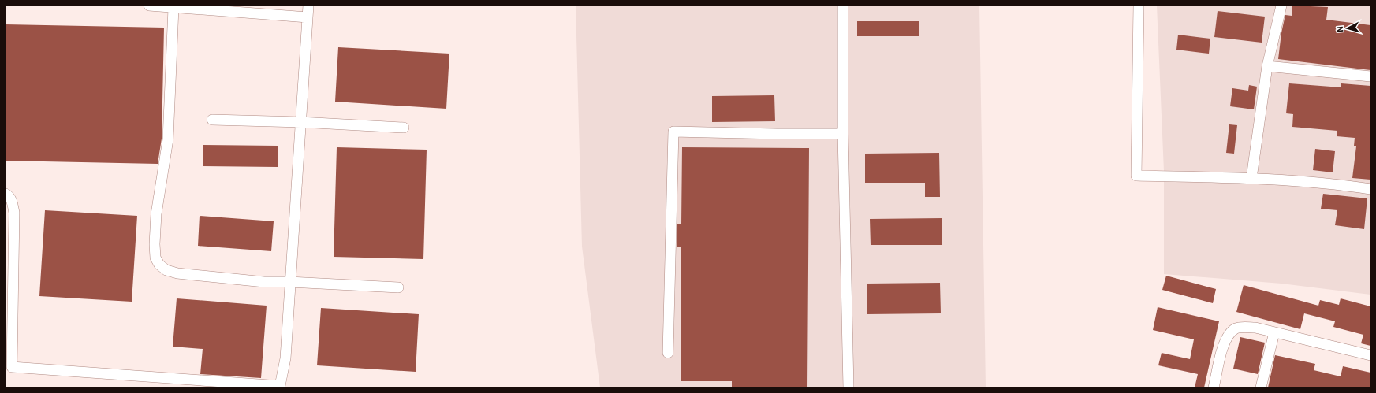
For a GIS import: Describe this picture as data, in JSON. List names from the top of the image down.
{
  "north": "left"
}
